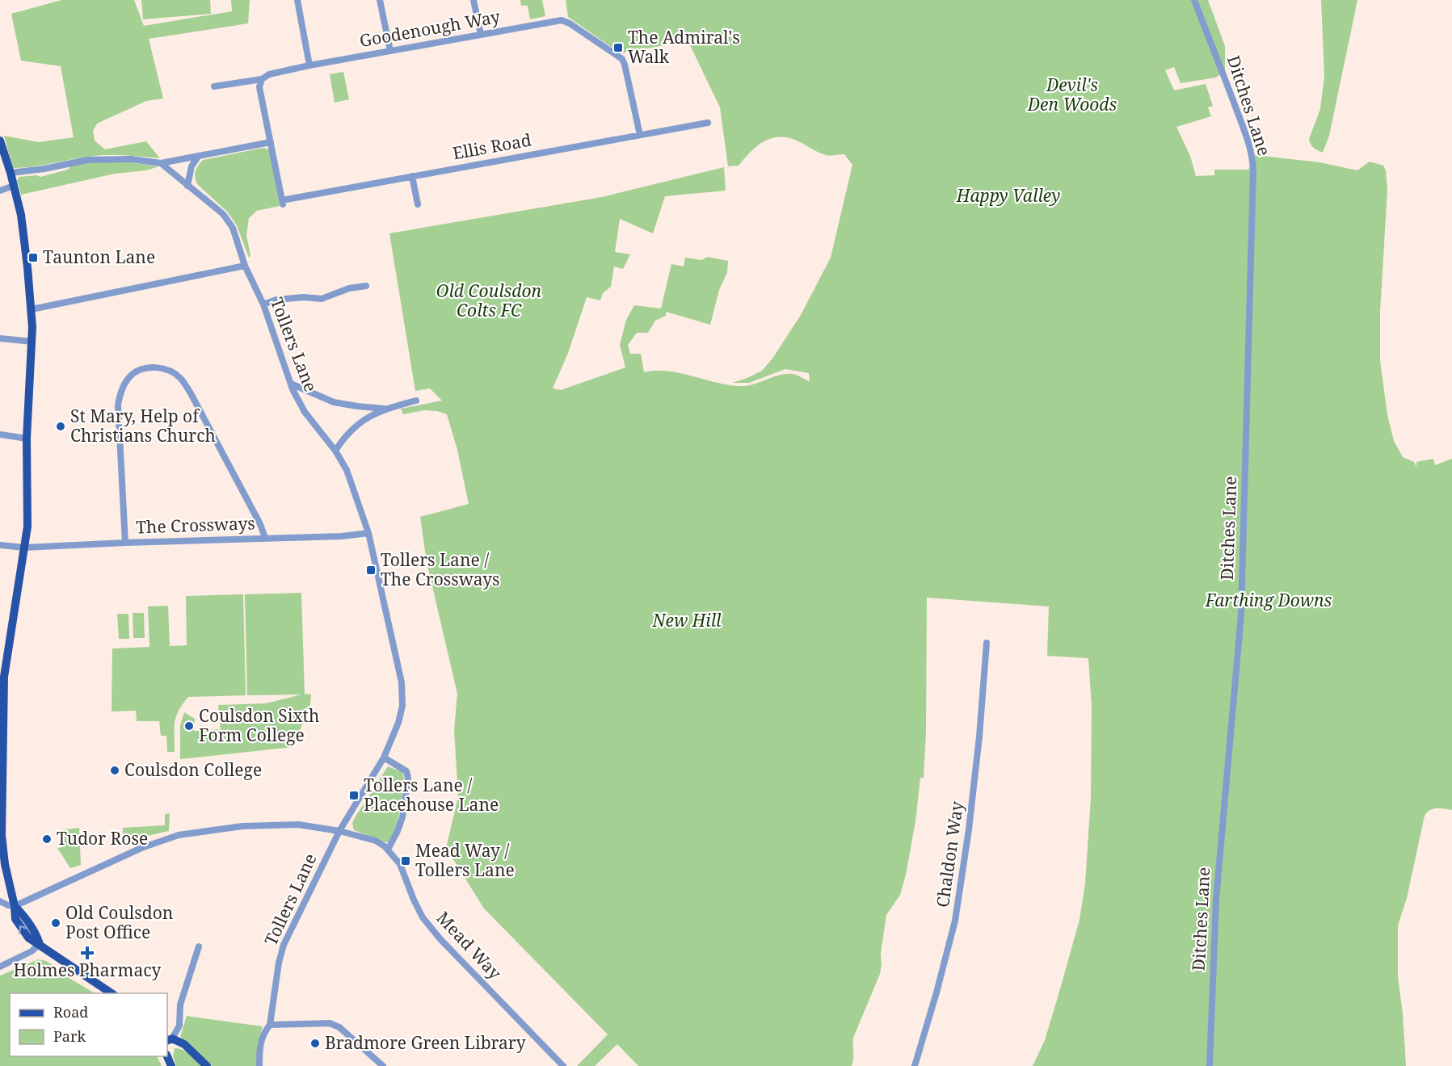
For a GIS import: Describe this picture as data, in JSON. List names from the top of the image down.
{
  "streets": {
    "street": [
      "Goodenough Way",
      "Ditches Lane",
      "Ellis Road",
      "Tollers Lane",
      "The Crossways",
      "Chaldon Way",
      "Mead Way"
    ]
  },
  "crossings": [
    ["Goodenough Way", "Ellis Road"],
    ["Tollers Lane", "The Crossways"],
    ["Tollers Lane", "Mead Way"]
  ],
  "parks": [
    "Devil's Den Woods",
    "Happy Valley",
    "Old Coulsdon Colts FC",
    "Farthing Downs",
    "New Hill"
  ],
  "places": {
    "transit": [
      "The Admiral's Walk",
      "Taunton Lane",
      "Tollers Lane / The Crossways",
      "Tollers Lane / Placehouse Lane",
      "Mead Way / Tollers Lane"
    ],
    "other": [
      "St Mary, Help of Christians Church",
      "Coulsdon Sixth Form College",
      "Coulsdon College",
      "Tudor Rose",
      "Old Coulsdon Post Office",
      "Bradmore Green Library"
    ],
    "health": ["Holmes Pharmacy"]
  },
  "legend": ["Road", "Park"]
}
